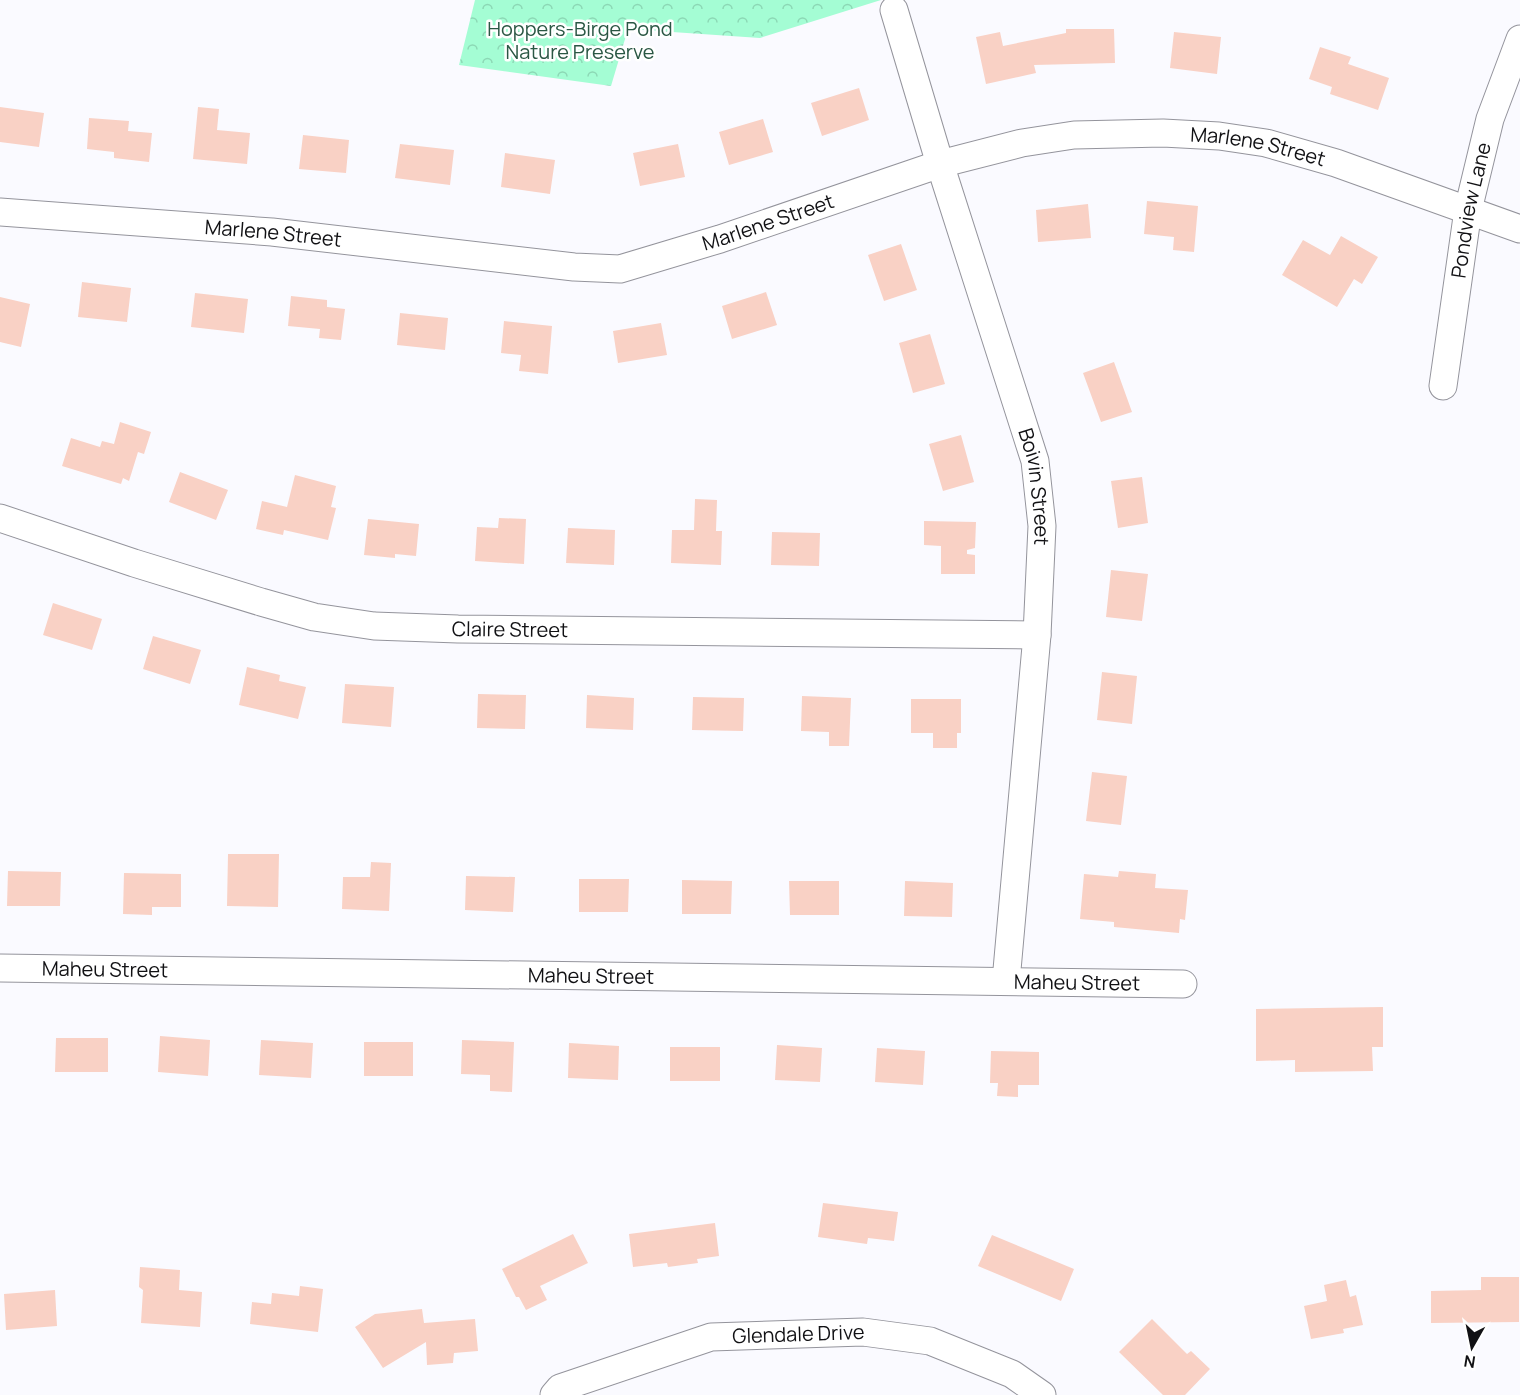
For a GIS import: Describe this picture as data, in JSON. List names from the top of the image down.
{
  "streets": {
    "street": [
      "Marlene Street",
      "Pondview Lane",
      "Boivin Street",
      "Claire Street",
      "Maheu Street",
      "Glendale Drive"
    ]
  },
  "crossings": [
    ["Marlene Street", "Pondview Lane"],
    ["Marlene Street", "Boivin Street"],
    ["Boivin Street", "Claire Street"],
    ["Boivin Street", "Maheu Street"]
  ],
  "parks": ["Hoppers-Birge Pond Nature Preserve"],
  "north": "bottom"
}
